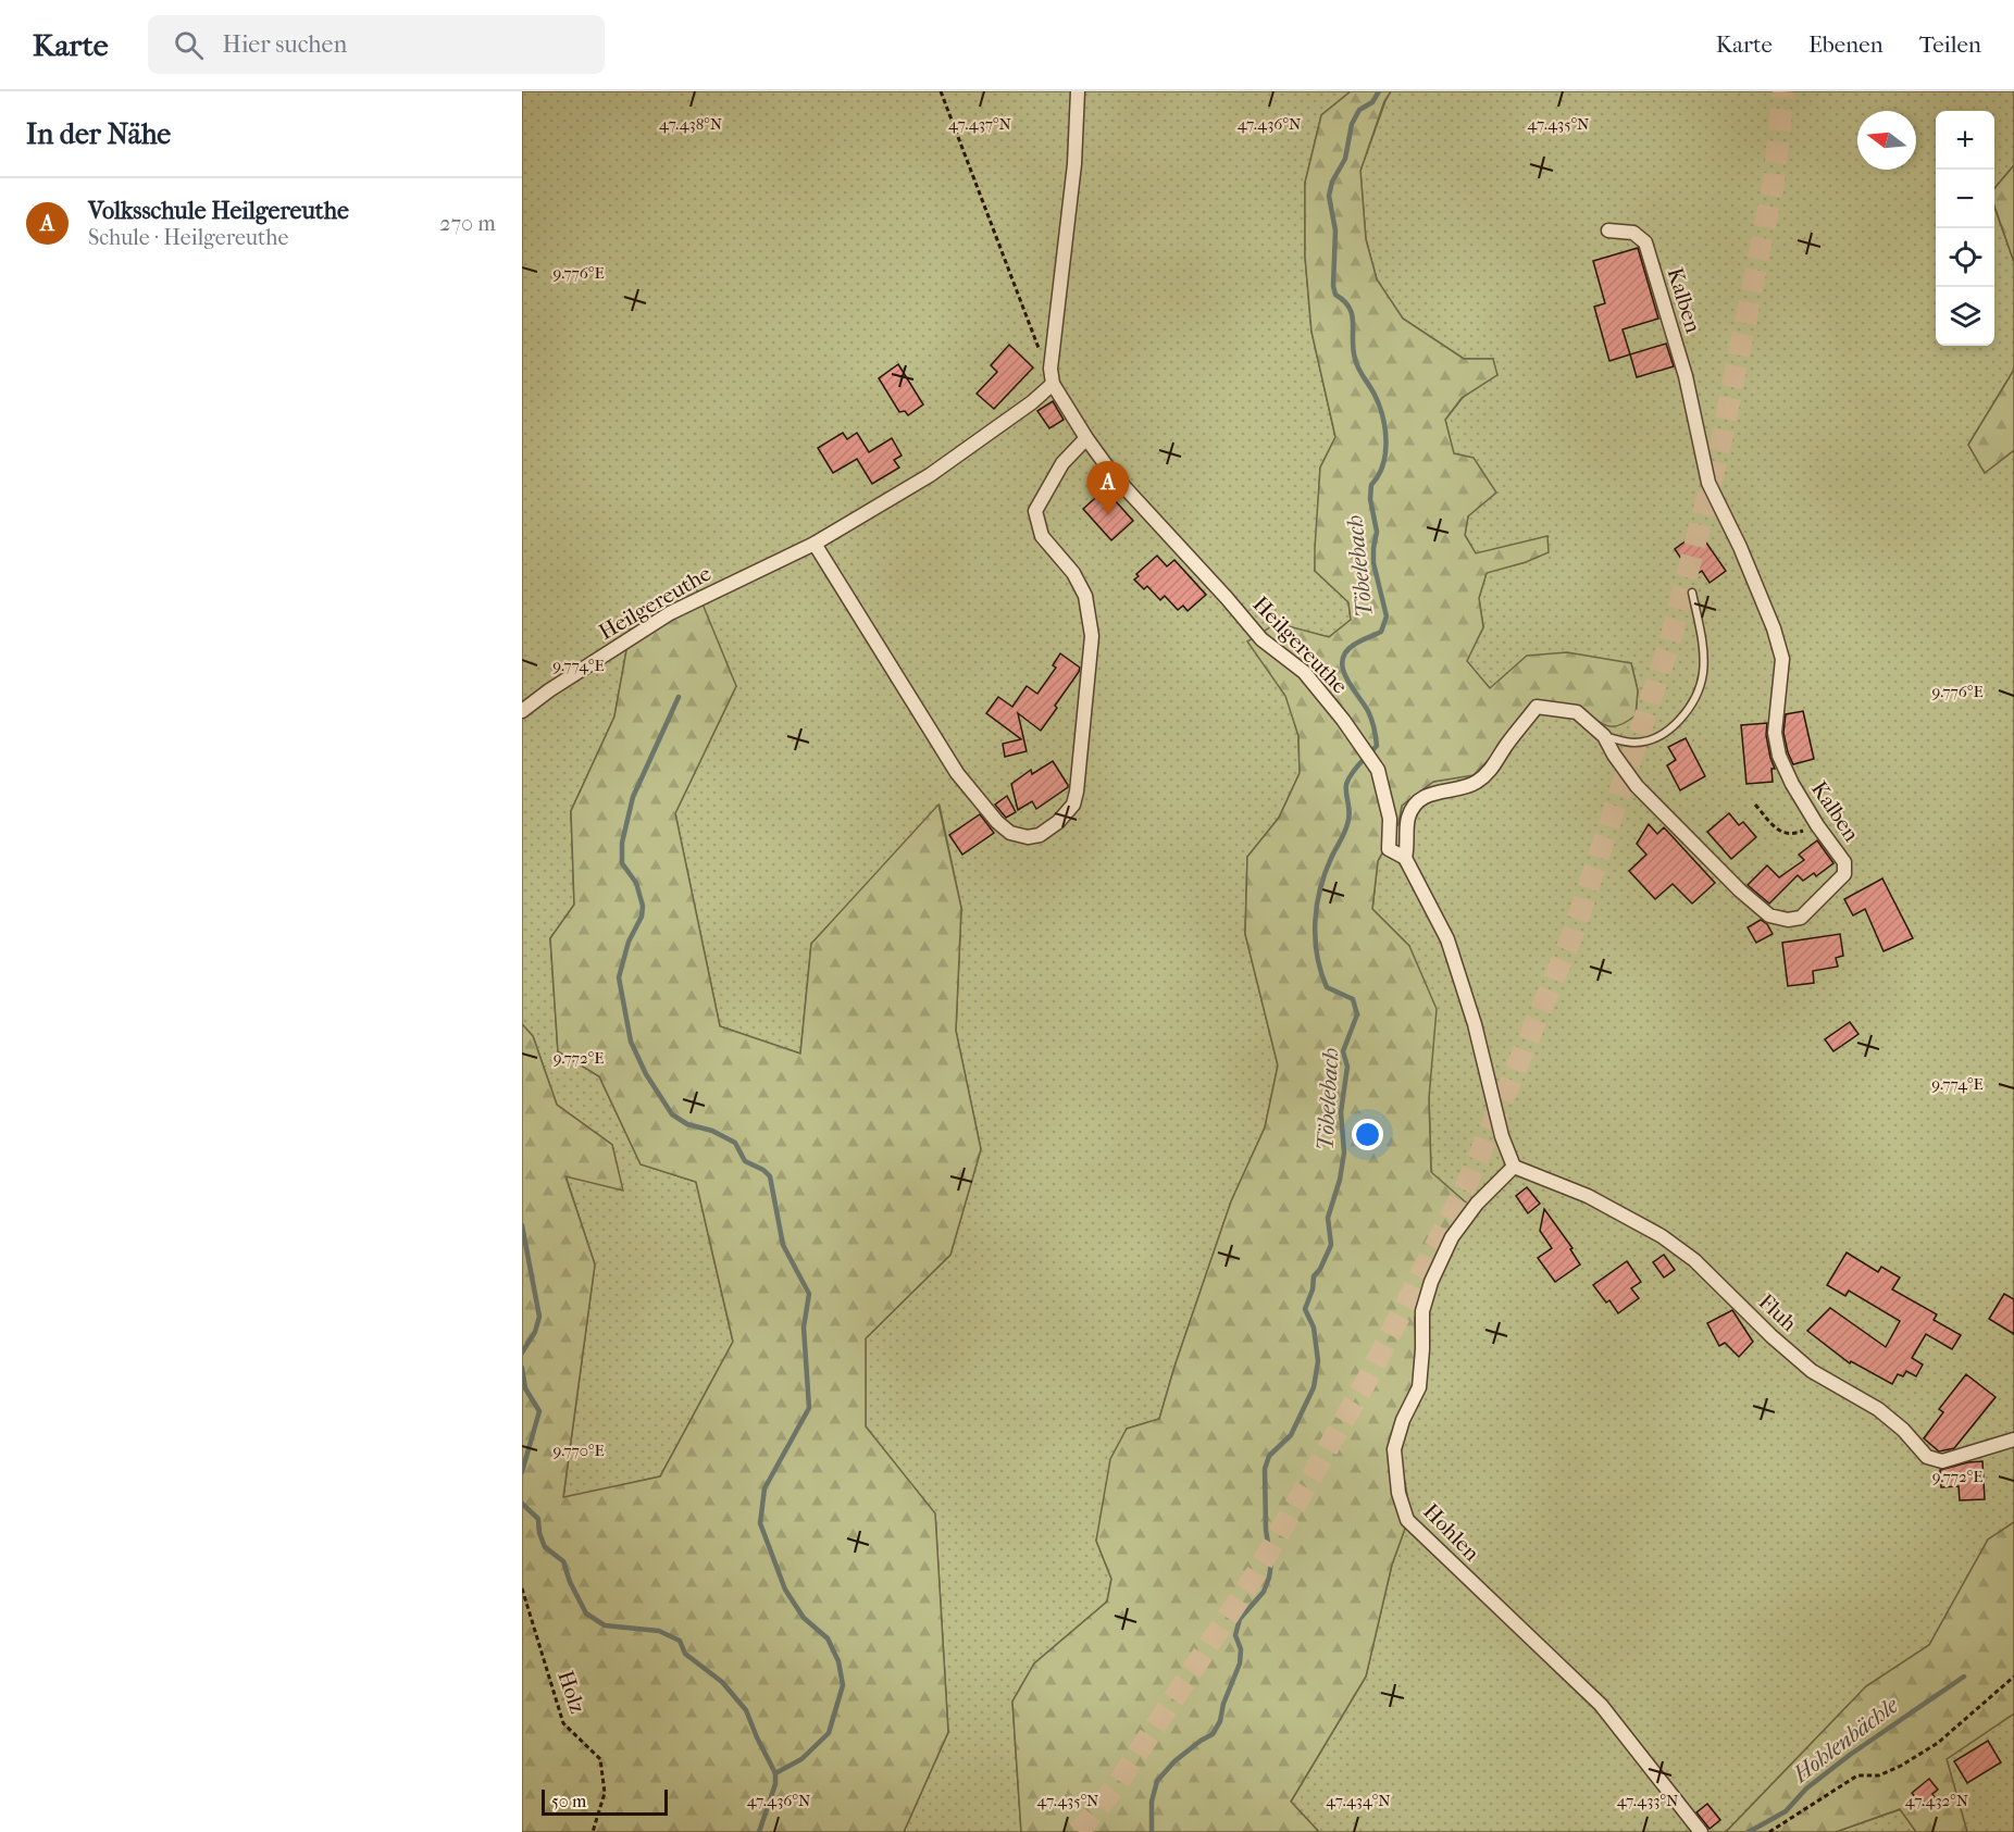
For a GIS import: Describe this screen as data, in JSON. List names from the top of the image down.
{
  "streets": {
    "street": [
      "Kalben",
      "Heilgereuthe",
      "Fluh",
      "Hohlen"
    ],
    "path": ["Holz"]
  },
  "crossings": [
    ["Kalben", "Heilgereuthe"],
    ["Heilgereuthe", "Fluh"],
    ["Heilgereuthe", "Hohlen"],
    ["Fluh", "Hohlen"]
  ],
  "water": ["Töbelebach", "Hohlenbächle"],
  "scale_bar": "50 m",
  "north": "left",
  "page": {
    "header": "Karte",
    "search": "Hier suchen",
    "nav": ["Karte", "Ebenen", "Teilen"],
    "heading": "In der Nähe",
    "map_buttons": ["+", "−"],
    "list": [
      {
        "mark": "A",
        "name": "Volksschule Heilgereuthe",
        "note": "Schule · Heilgereuthe",
        "value": "270 m"
      }
    ],
    "pins": "A",
    "scale": "50 m"
  },
  "coordinates": [
    "47.438°N",
    "47.437°N",
    "47.436°N",
    "47.435°N",
    "9.776°E",
    "9.774°E",
    "9.772°E",
    "9.770°E",
    "47.434°N",
    "47.433°N",
    "47.432°N"
  ]
}
